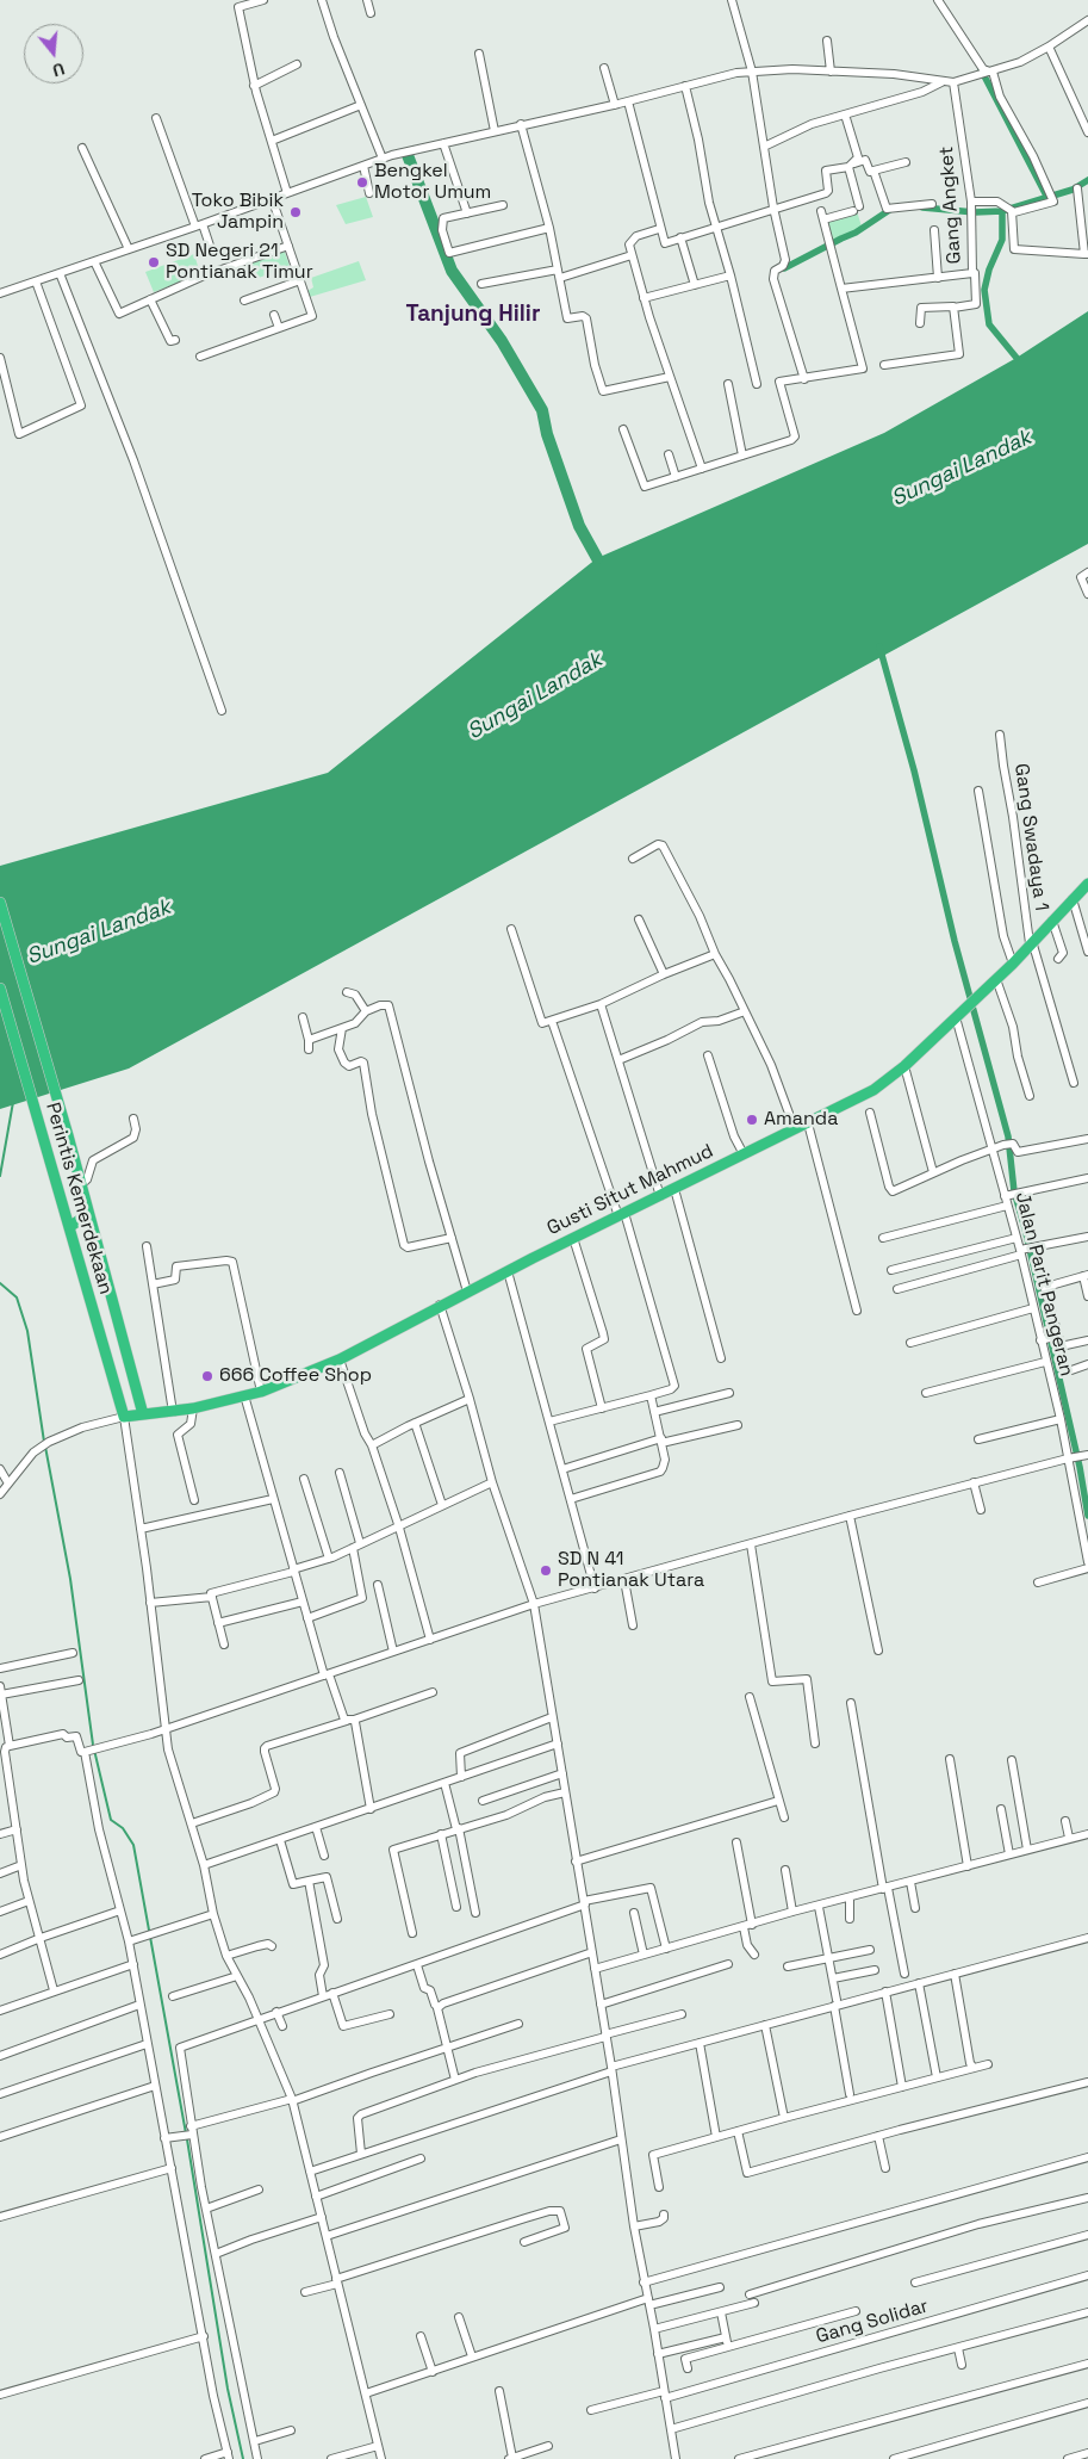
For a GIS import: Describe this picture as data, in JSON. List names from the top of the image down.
{
  "streets": {
    "highway": ["Gusti Situt Mahmud", "Perintis Kemerdekaan"],
    "street": [
      "Gang Angket",
      "Gang Swadaya 1",
      "Jalan Parit Pangeran",
      "Gang Solidar"
    ]
  },
  "crossings": [
    ["Gang Swadaya 1", "Gusti Situt Mahmud"],
    ["Gusti Situt Mahmud", "Perintis Kemerdekaan"],
    ["Gusti Situt Mahmud", "Jalan Parit Pangeran"]
  ],
  "districts": ["Tanjung Hilir"],
  "water": ["Sungai Landak"],
  "places": [
    "Bengkel Motor Umum",
    "Toko Bibik Jampin",
    "SD Negeri 21 Pontianak Timur",
    "Amanda",
    "666 Coffee Shop",
    "SD N 41 Pontianak Utara"
  ],
  "north": "bottom"
}
